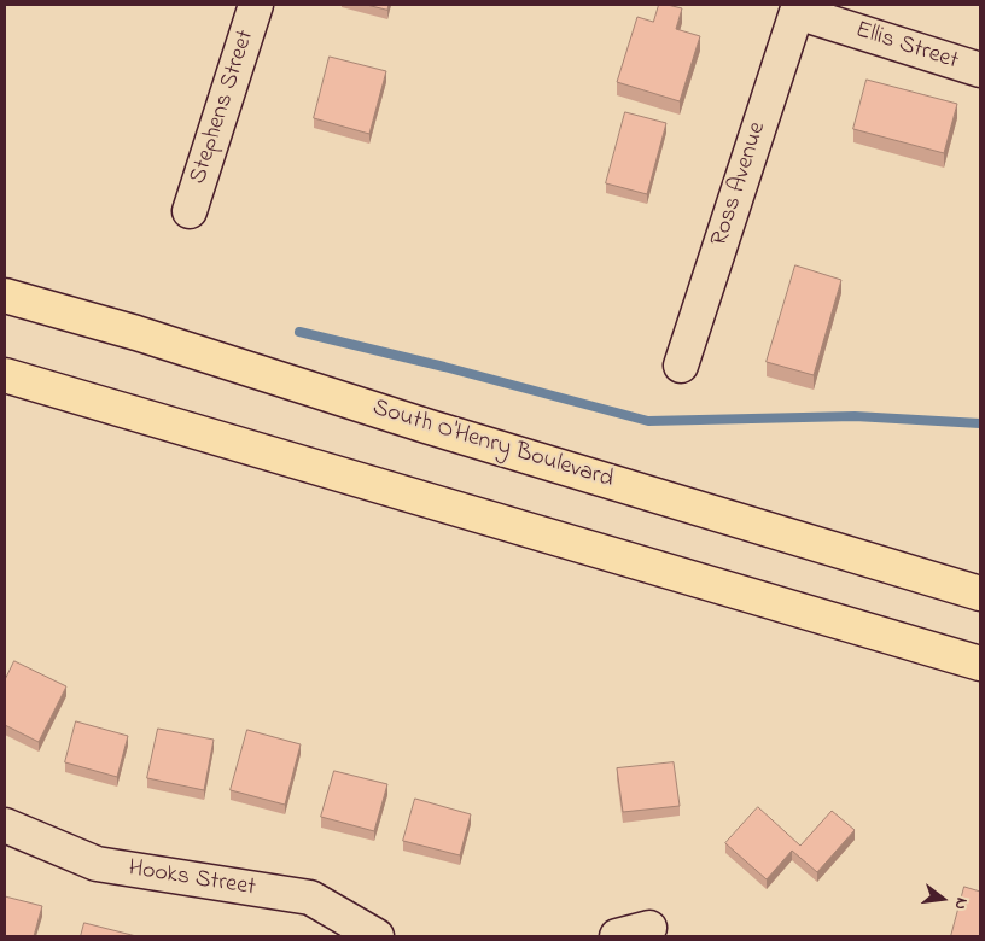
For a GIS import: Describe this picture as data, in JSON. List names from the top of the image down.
{
  "streets": {
    "highway": ["South O'Henry Boulevard"],
    "street": [
      "Ellis Street",
      "Stephens Street",
      "Ross Avenue",
      "Hooks Street"
    ]
  },
  "crossings": [
    ["Ellis Street", "Ross Avenue"]
  ],
  "north": "right"
}
